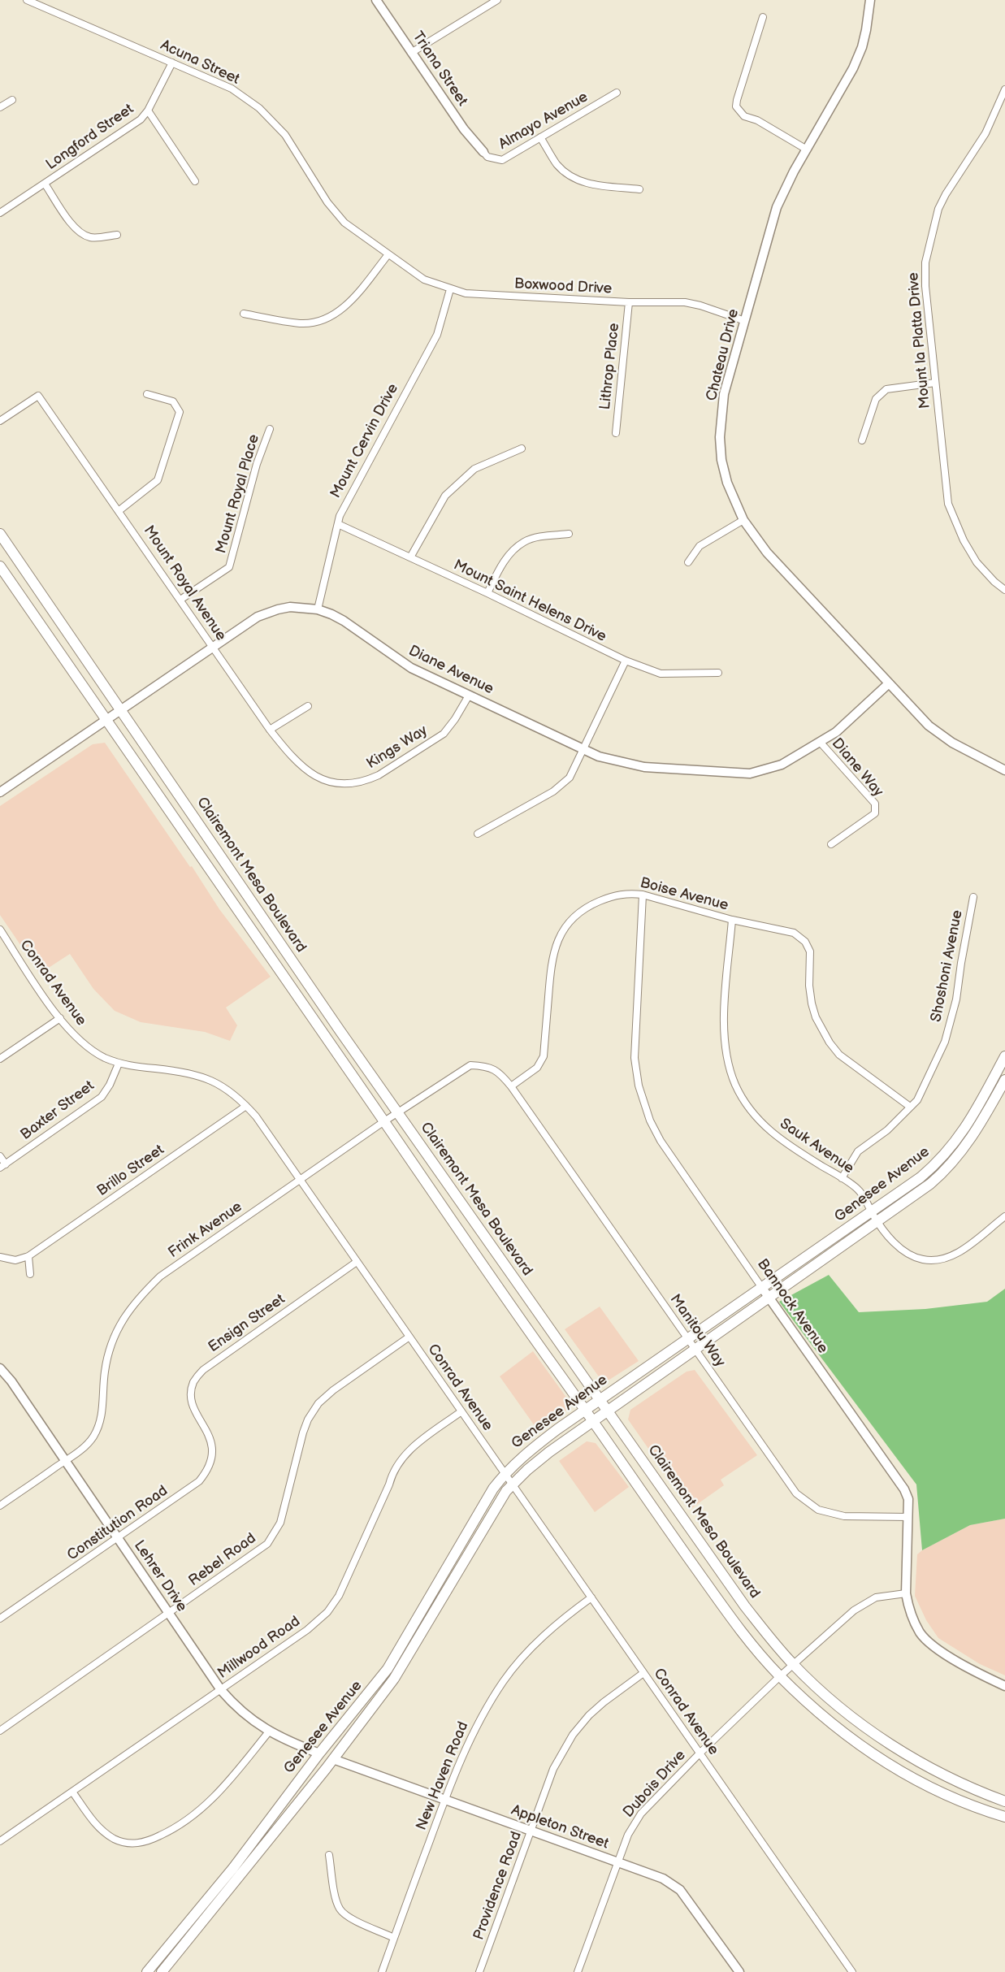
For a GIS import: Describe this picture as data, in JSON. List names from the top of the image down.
{
  "streets": {
    "main road": ["Clairemont Mesa Boulevard", "Genesee Avenue"],
    "street": [
      "Acuna Street",
      "Triana Street",
      "Almayo Avenue",
      "Longford Street",
      "Boxwood Drive",
      "Mount la Platta Drive",
      "Chateau Drive",
      "Lithrop Place",
      "Mount Cervin Drive",
      "Mount Royal Place",
      "Mount Royal Avenue",
      "Mount Saint Helens Drive",
      "Diane Avenue",
      "Kings Way",
      "Diane Way",
      "Boise Avenue",
      "Shoshoni Avenue",
      "Conrad Avenue",
      "Baxter Street",
      "Sauk Avenue",
      "Brillo Street",
      "Frink Avenue",
      "Bannock Avenue",
      "Ensign Street",
      "Manitou Way",
      "Constitution Road",
      "Rebel Road",
      "Lehrer Drive",
      "Millwood Road",
      "New Haven Road",
      "Dubois Drive",
      "Appleton Street",
      "Providence Road"
    ]
  },
  "crossings": [
    ["Acuna Street", "Longford Street"],
    ["Acuna Street", "Boxwood Drive"],
    ["Triana Street", "Almayo Avenue"],
    ["Boxwood Drive", "Chateau Drive"],
    ["Boxwood Drive", "Lithrop Place"],
    ["Boxwood Drive", "Mount Cervin Drive"],
    ["Chateau Drive", "Diane Avenue"],
    ["Mount Cervin Drive", "Mount Saint Helens Drive"],
    ["Mount Cervin Drive", "Diane Avenue"],
    ["Mount Royal Place", "Mount Royal Avenue"],
    ["Mount Royal Avenue", "Diane Avenue"],
    ["Mount Royal Avenue", "Kings Way"],
    ["Diane Avenue", "Kings Way"],
    ["Diane Avenue", "Diane Way"],
    ["Diane Avenue", "Clairemont Mesa Boulevard"],
    ["Clairemont Mesa Boulevard", "Genesee Avenue"],
    ["Clairemont Mesa Boulevard", "Frink Avenue"],
    ["Clairemont Mesa Boulevard", "Dubois Drive"],
    ["Boise Avenue", "Shoshoni Avenue"],
    ["Boise Avenue", "Sauk Avenue"],
    ["Boise Avenue", "Frink Avenue"],
    ["Boise Avenue", "Bannock Avenue"],
    ["Boise Avenue", "Manitou Way"],
    ["Shoshoni Avenue", "Sauk Avenue"],
    ["Conrad Avenue", "Baxter Street"],
    ["Conrad Avenue", "Brillo Street"],
    ["Conrad Avenue", "Genesee Avenue"],
    ["Conrad Avenue", "Frink Avenue"],
    ["Conrad Avenue", "Ensign Street"],
    ["Conrad Avenue", "Rebel Road"],
    ["Conrad Avenue", "Millwood Road"],
    ["Conrad Avenue", "New Haven Road"],
    ["Conrad Avenue", "Dubois Drive"],
    ["Conrad Avenue", "Providence Road"],
    ["Sauk Avenue", "Genesee Avenue"],
    ["Genesee Avenue", "Bannock Avenue"],
    ["Genesee Avenue", "Manitou Way"],
    ["Genesee Avenue", "Lehrer Drive"],
    ["Genesee Avenue", "Appleton Street"],
    ["Frink Avenue", "Manitou Way"],
    ["Frink Avenue", "Lehrer Drive"],
    ["Bannock Avenue", "Manitou Way"],
    ["Bannock Avenue", "Dubois Drive"],
    ["Ensign Street", "Constitution Road"],
    ["Constitution Road", "Lehrer Drive"],
    ["Rebel Road", "Lehrer Drive"],
    ["Lehrer Drive", "Millwood Road"],
    ["Lehrer Drive", "Appleton Street"],
    ["New Haven Road", "Appleton Street"],
    ["Dubois Drive", "Appleton Street"],
    ["Appleton Street", "Providence Road"]
  ]
}
